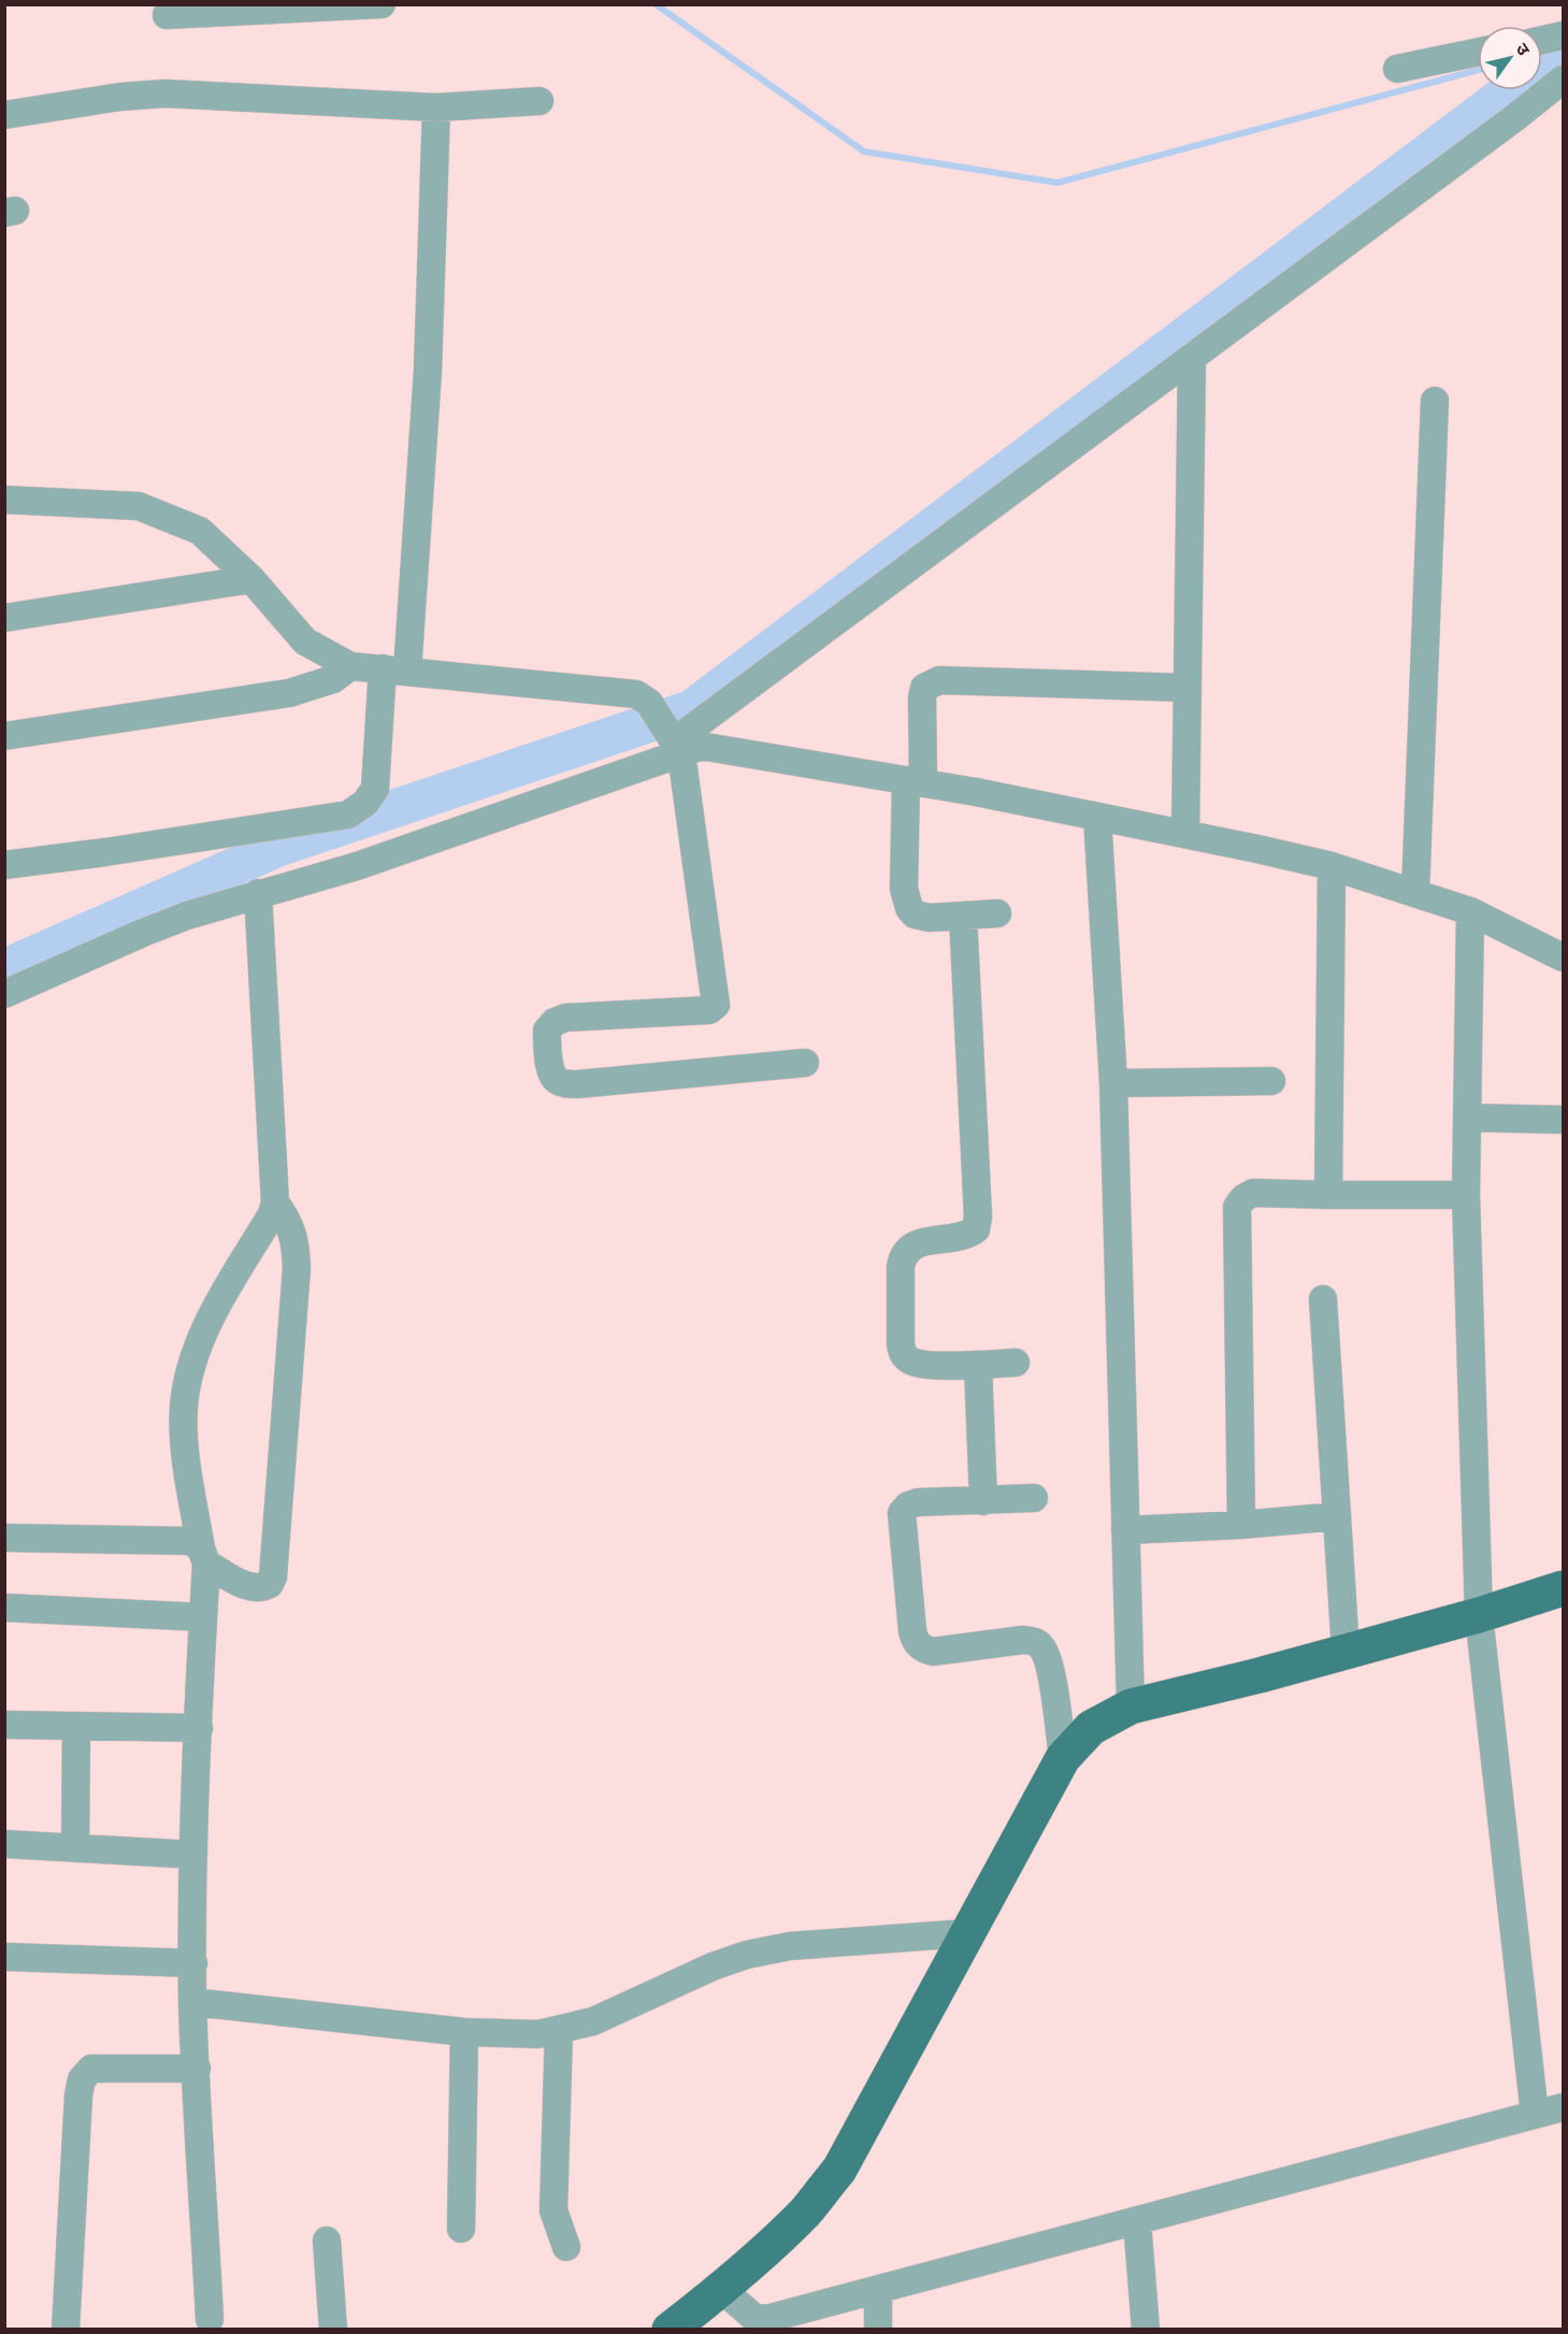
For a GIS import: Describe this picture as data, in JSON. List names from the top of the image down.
{
  "north": "top right"
}
